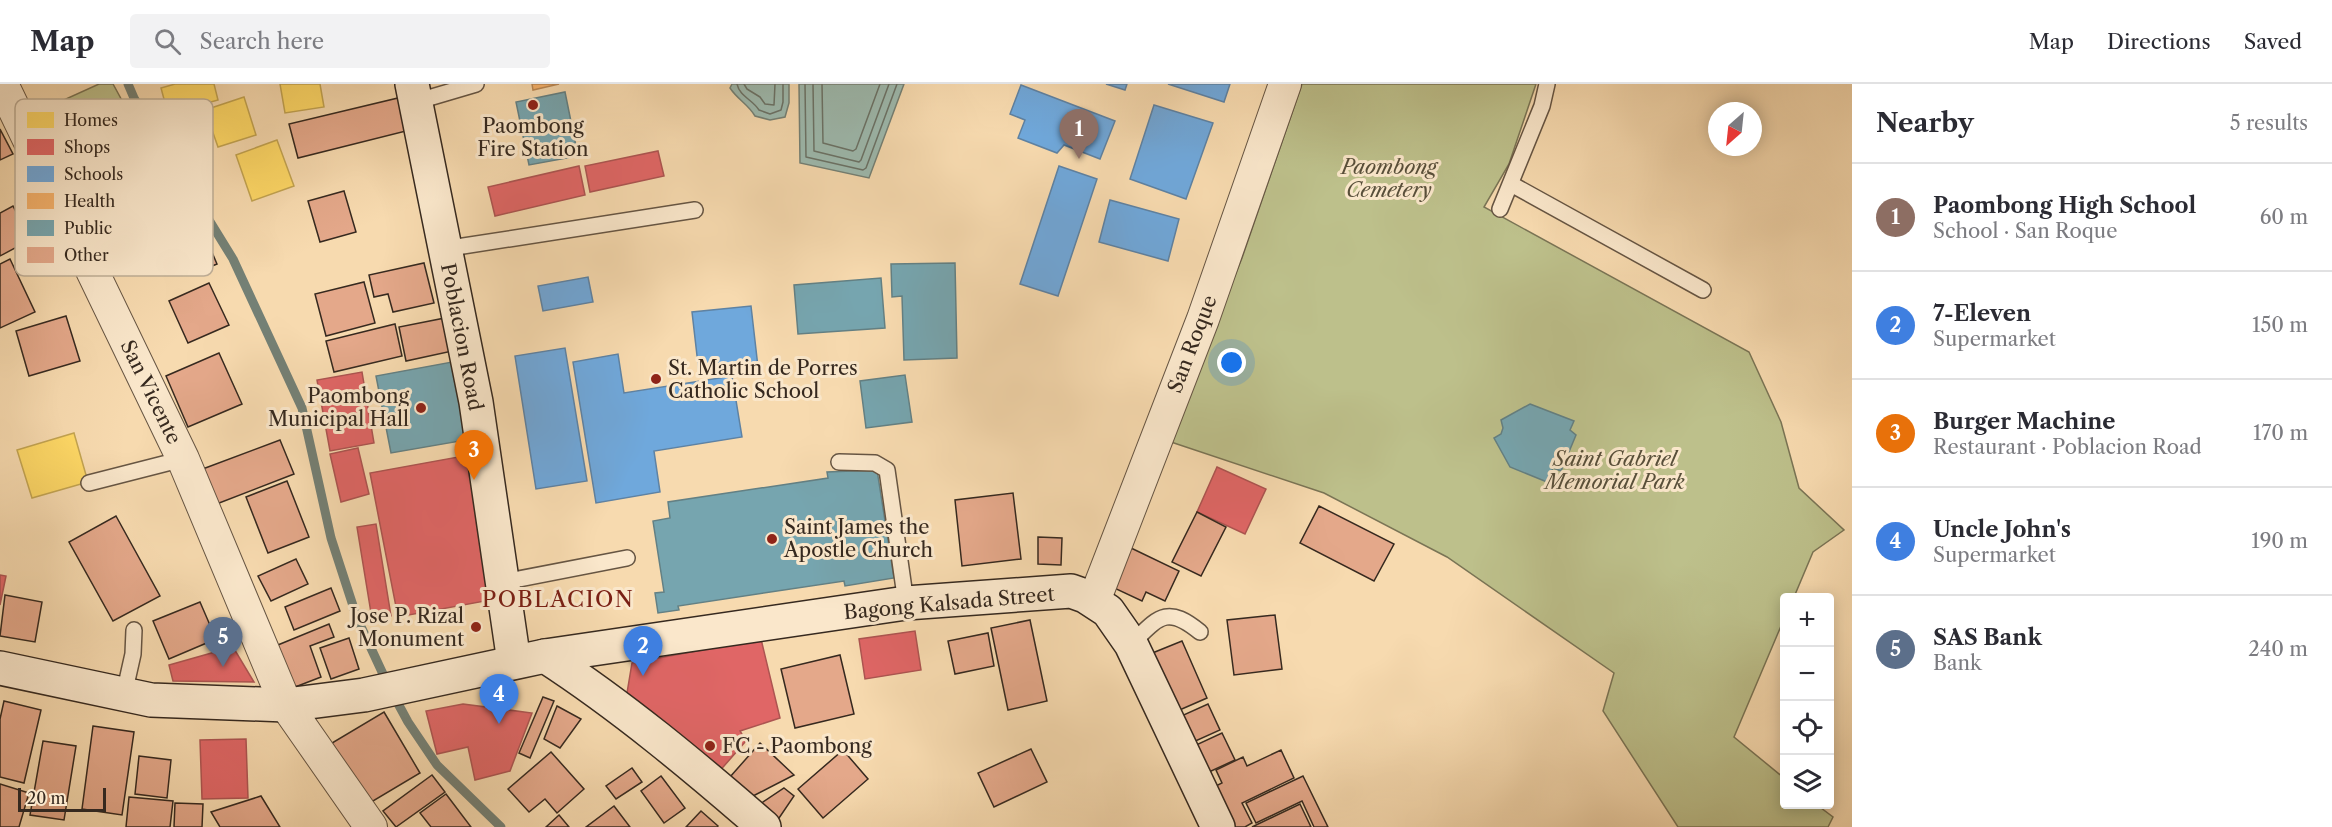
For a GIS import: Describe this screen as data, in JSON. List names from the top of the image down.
{
  "streets": {
    "main road": ["Poblacion Road", "Bagong Kalsada Street"],
    "street": ["San Roque", "San Vicente"]
  },
  "crossings": [
    ["Poblacion Road", "Bagong Kalsada Street"],
    ["San Roque", "Bagong Kalsada Street"],
    ["San Vicente", "Bagong Kalsada Street"]
  ],
  "districts": ["POBLACION"],
  "parks": ["Paombong Cemetery", "Saint Gabriel Memorial Park"],
  "places": [
    "Paombong Fire Station",
    "St. Martin de Porres Catholic School",
    "Paombong Municipal Hall",
    "Saint James the Apostle Church",
    "Jose P. Rizal Monument",
    "FC - Paombong"
  ],
  "legend": [
    "Homes",
    "Shops",
    "Schools",
    "Health",
    "Public",
    "Other"
  ],
  "scale_bar": "20 m",
  "north": "bottom left",
  "page": {
    "header": "Map",
    "search": "Search here",
    "nav": ["Map", "Directions", "Saved"],
    "heading": ["Nearby", "5 results"],
    "pins": [
      "1",
      "3",
      "5",
      "2",
      "4"
    ],
    "list": [
      {
        "mark": "1",
        "name": "Paombong High School",
        "note": "School · San Roque",
        "value": "60 m"
      },
      {
        "mark": "2",
        "name": "7-Eleven",
        "note": "Supermarket",
        "value": "150 m"
      },
      {
        "mark": "3",
        "name": "Burger Machine",
        "note": "Restaurant · Poblacion Road",
        "value": "170 m"
      },
      {
        "mark": "4",
        "name": "Uncle John's",
        "note": "Supermarket",
        "value": "190 m"
      },
      {
        "mark": "5",
        "name": "SAS Bank",
        "note": "Bank",
        "value": "240 m"
      }
    ],
    "map_buttons": ["+", "−"],
    "scale": "20 m"
  }
}
